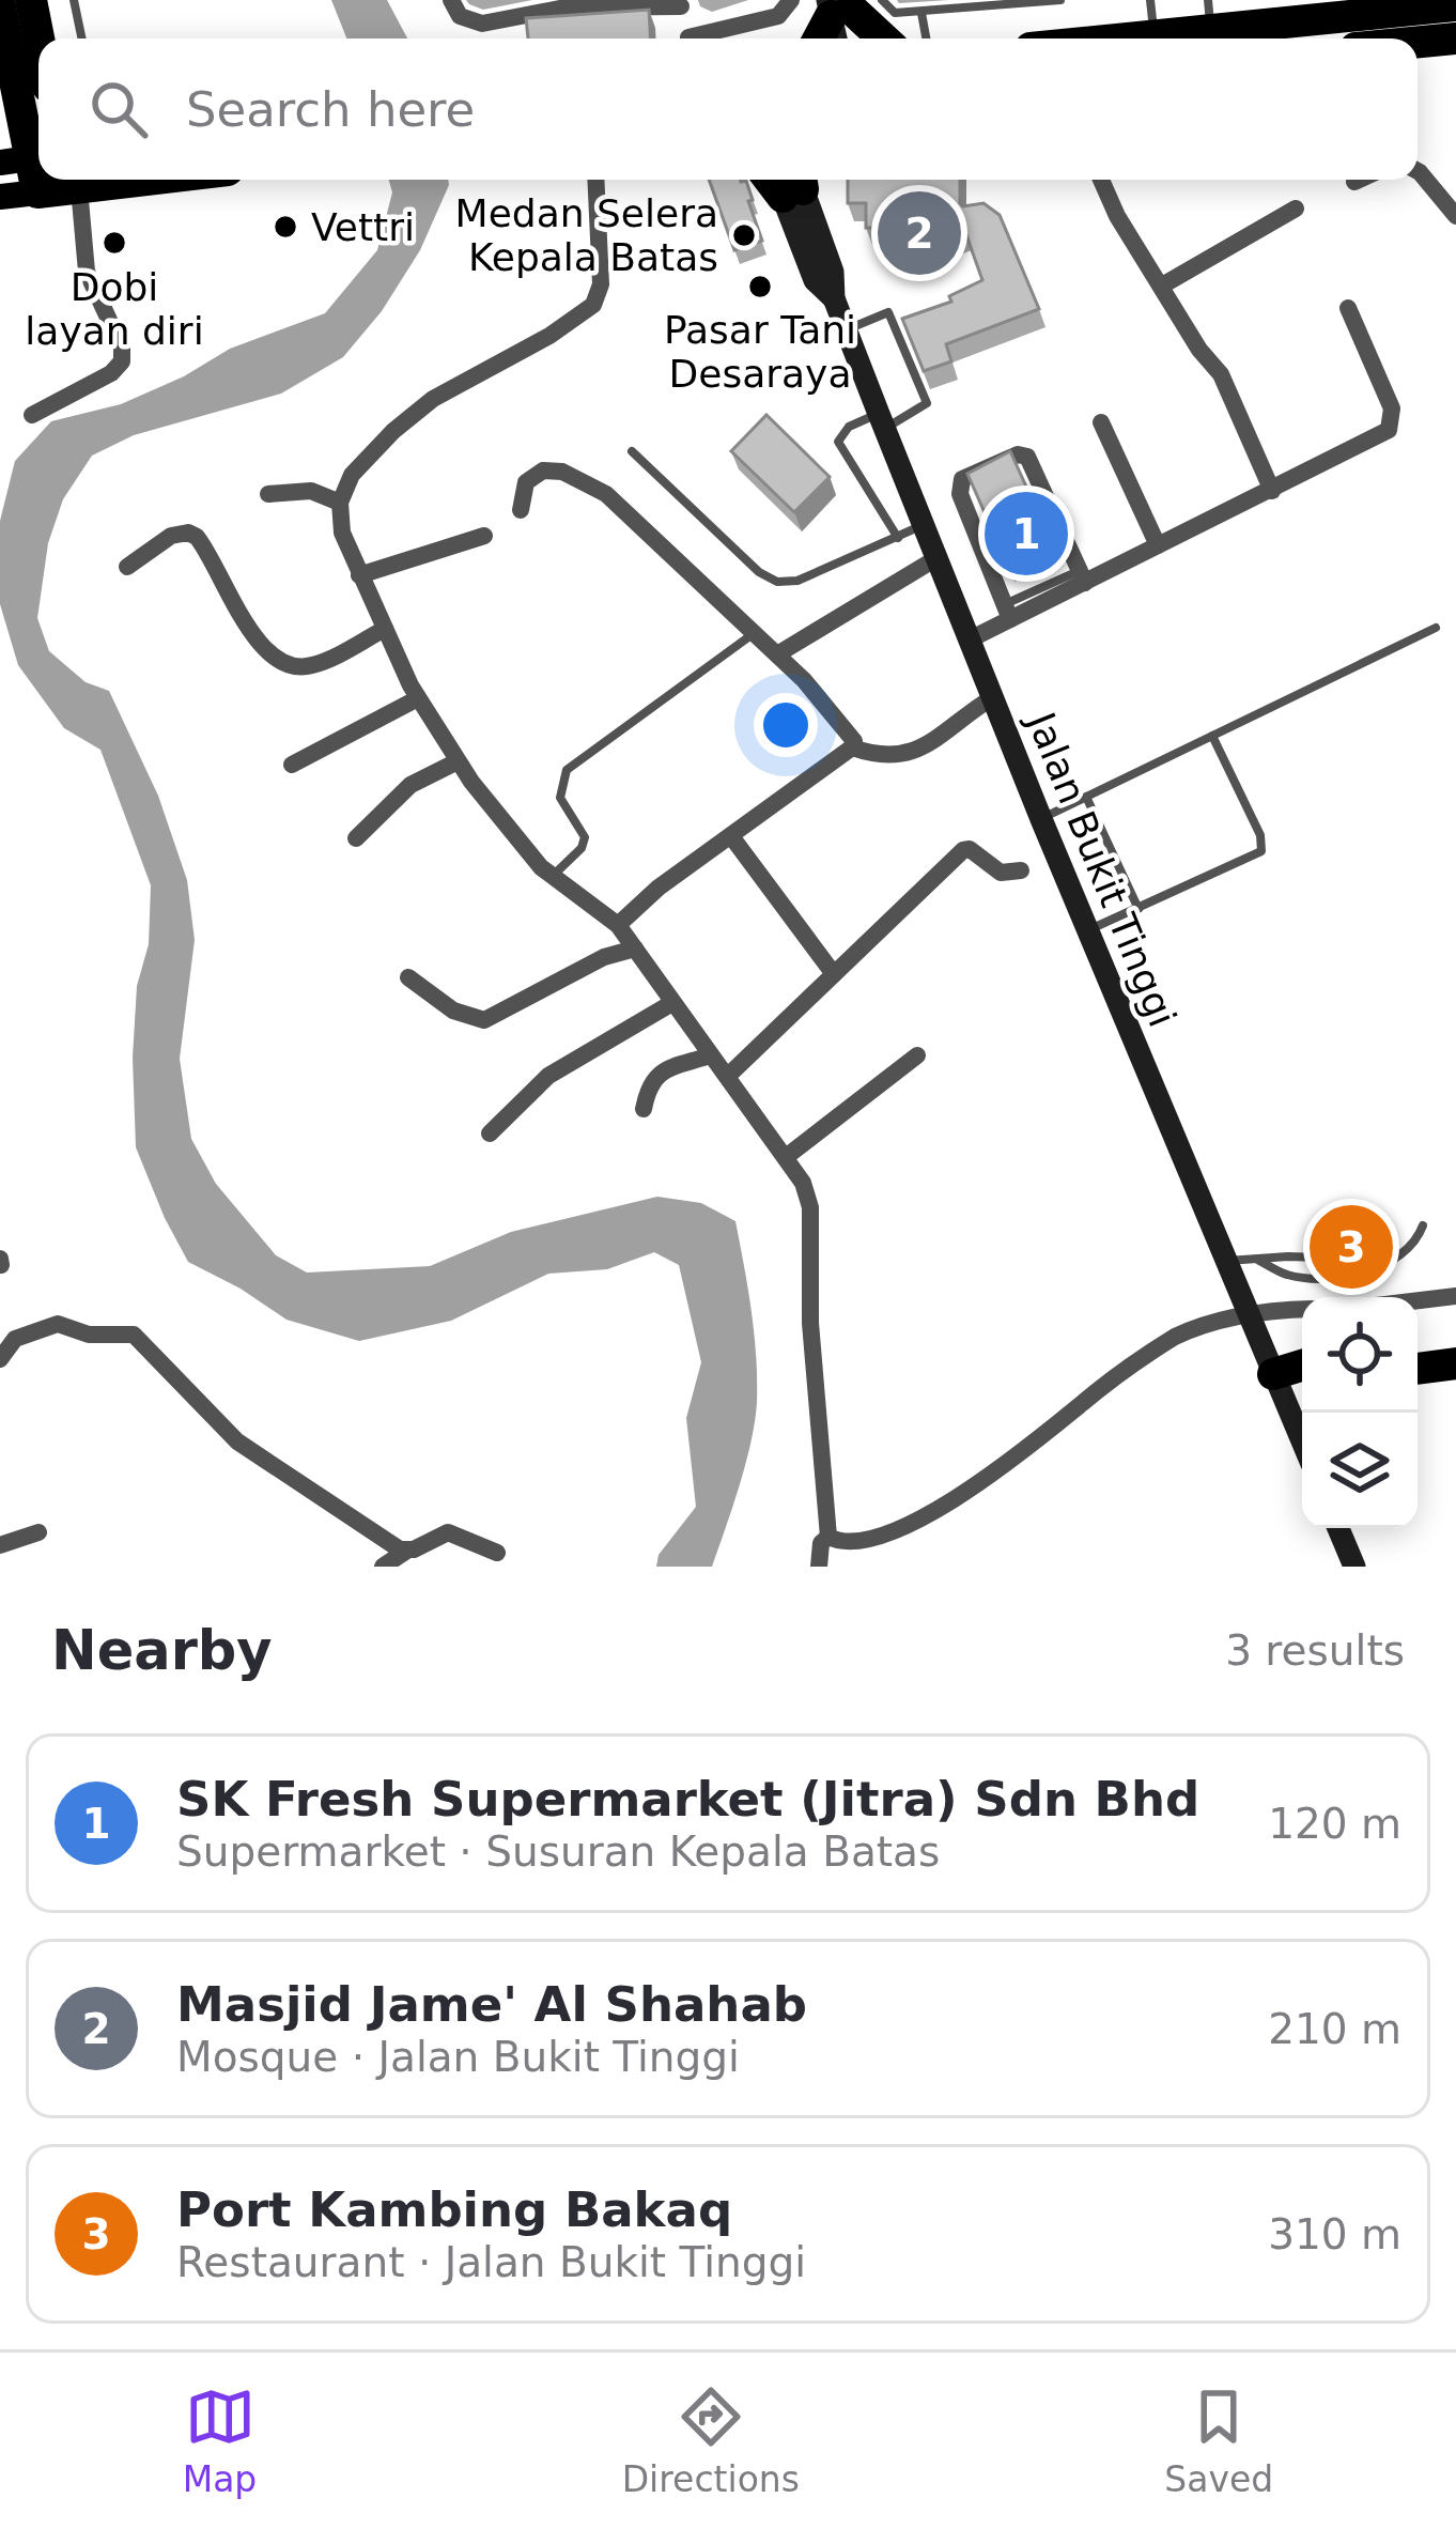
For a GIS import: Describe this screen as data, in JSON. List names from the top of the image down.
{
  "streets": {
    "main road": ["Jalan Bukit Tinggi"]
  },
  "places": [
    "Vettri",
    "Medan Selera Kepala Batas",
    "Dobi layan diri",
    "Pasar Tani Desaraya"
  ],
  "page": {
    "search": "Search here",
    "pins": ["2", "1", "3"],
    "heading": ["Nearby", "3 results"],
    "list": [
      {
        "mark": "1",
        "name": "SK Fresh Supermarket (Jitra) Sdn Bhd",
        "note": "Supermarket · Susuran Kepala Batas",
        "value": "120 m"
      },
      {
        "mark": "2",
        "name": "Masjid Jame' Al Shahab",
        "note": "Mosque · Jalan Bukit Tinggi",
        "value": "210 m"
      },
      {
        "mark": "3",
        "name": "Port Kambing Bakaq",
        "note": "Restaurant · Jalan Bukit Tinggi",
        "value": "310 m"
      }
    ],
    "nav": ["Map", "Directions", "Saved"]
  }
}
